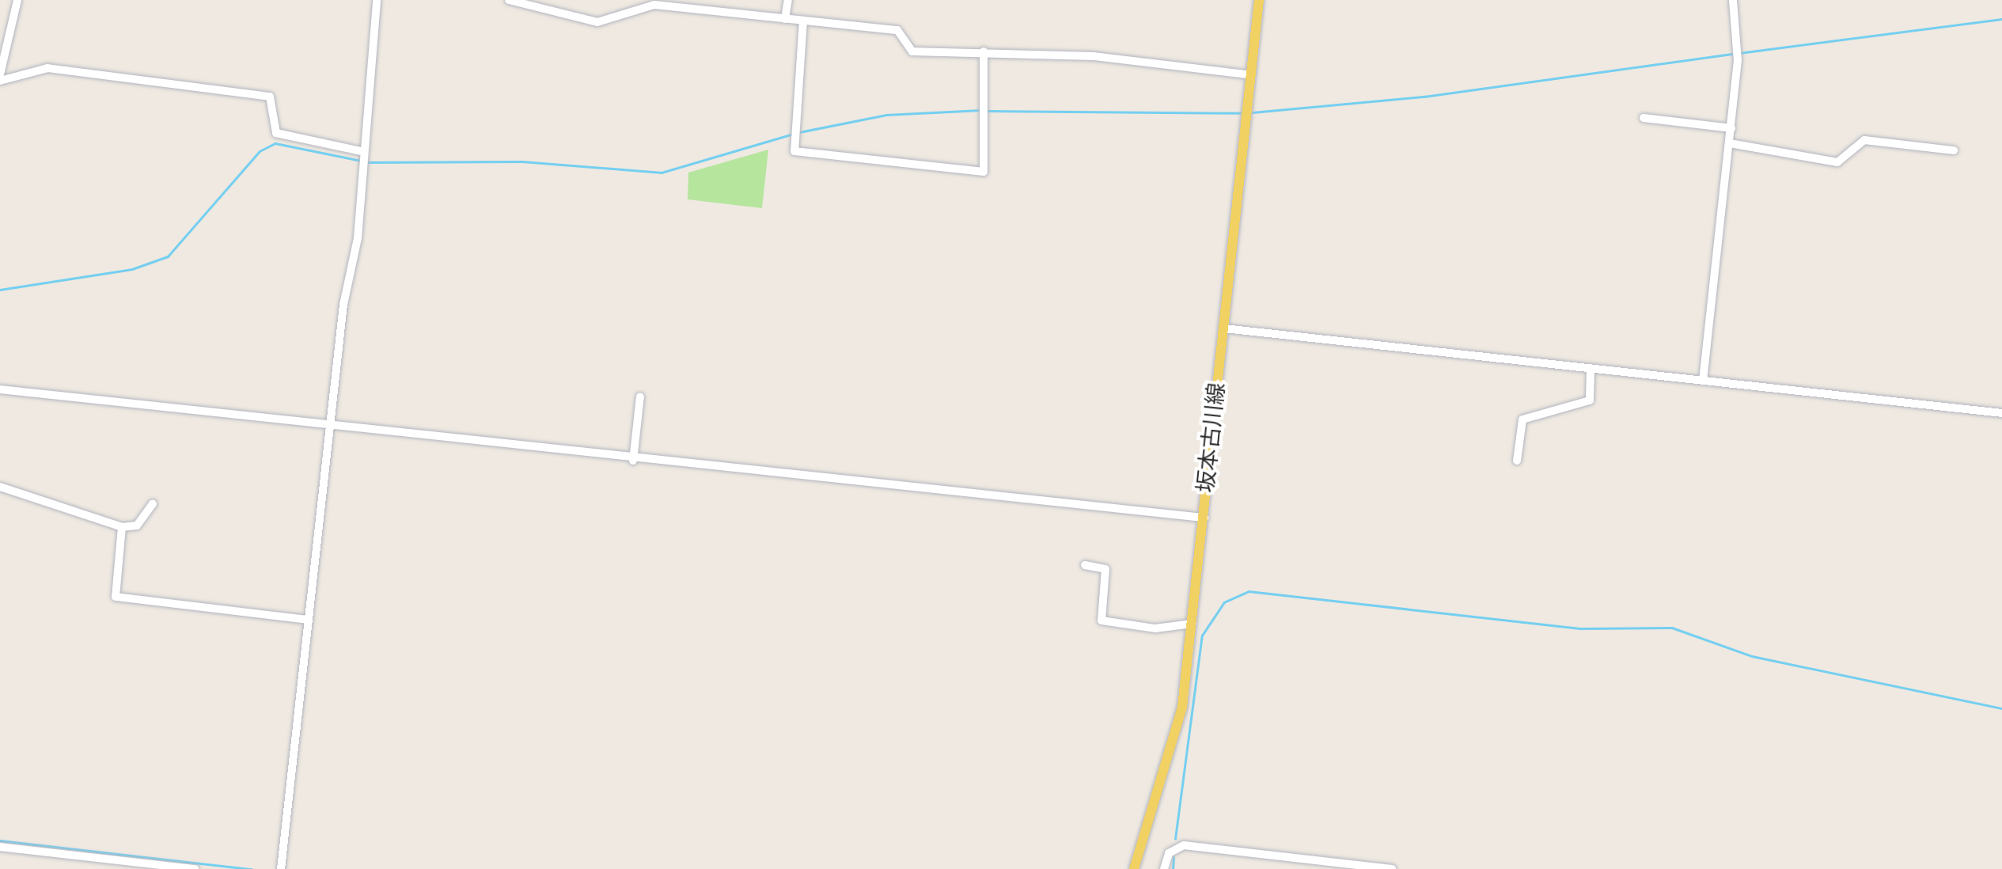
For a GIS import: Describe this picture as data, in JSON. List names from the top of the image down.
{
  "streets": {
    "main road": ["坂本古川線"]
  }
}
